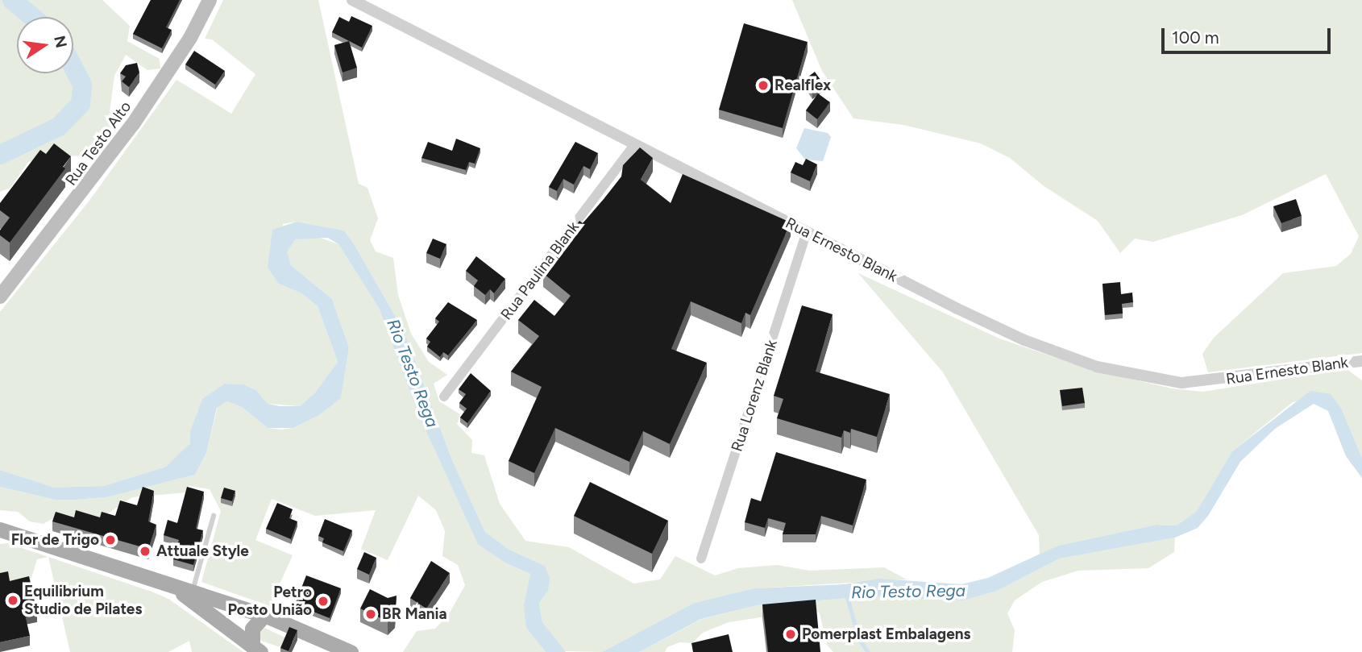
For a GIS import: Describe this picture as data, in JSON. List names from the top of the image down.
{
  "streets": {
    "main road": ["Rua Testo Alto"],
    "street": ["Rua Ernesto Blank", "Rua Paulina Blank", "Rua Lorenz Blank"]
  },
  "crossings": [
    ["Rua Ernesto Blank", "Rua Paulina Blank"],
    ["Rua Ernesto Blank", "Rua Lorenz Blank"]
  ],
  "water": ["Rio Testo Rega"],
  "places": [
    "Realflex",
    "Flor de Trigo",
    "Attuale Style",
    "Equilibrium Studio de Pilates",
    "Petro Posto União",
    "BR Mania",
    "Pomerplast Embalagens"
  ],
  "scale_bar": "100 m",
  "north": "right"
}
